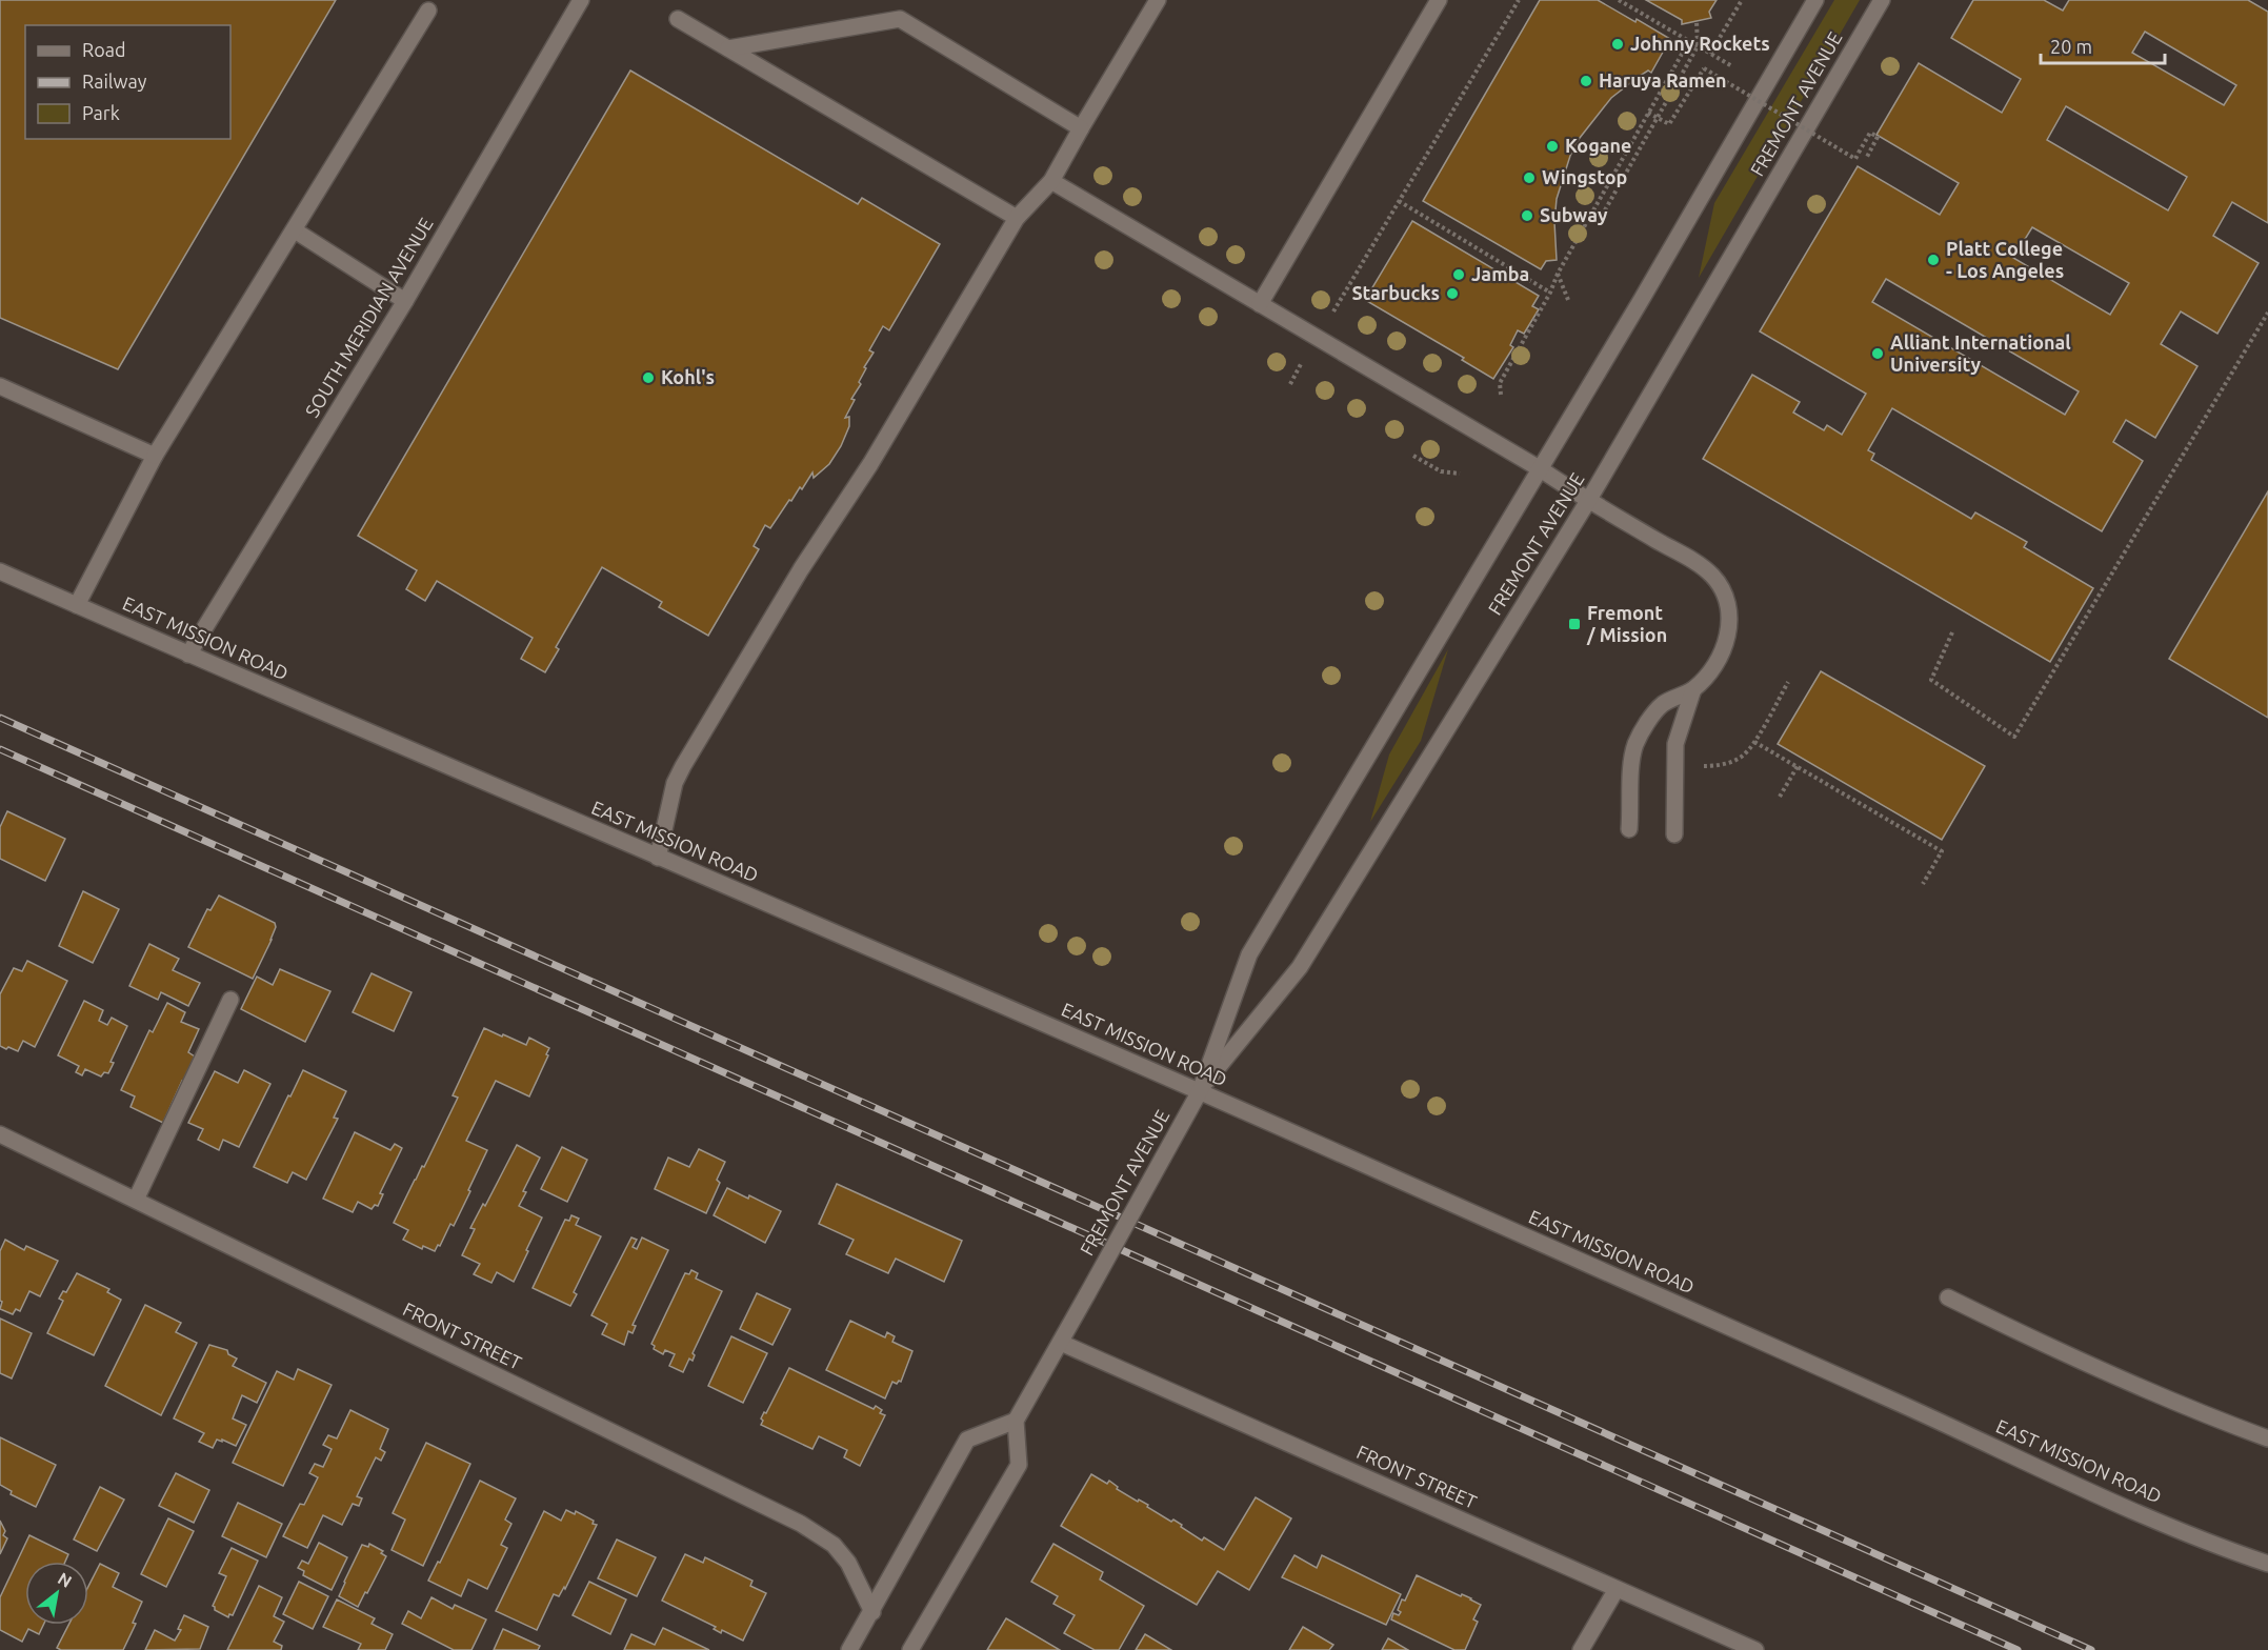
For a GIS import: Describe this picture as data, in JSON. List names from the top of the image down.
{
  "streets": {
    "main road": [
      "FREMONT AVENUE",
      "SOUTH MERIDIAN AVENUE",
      "EAST MISSION ROAD",
      "FRONT STREET"
    ]
  },
  "crossings": [
    ["FREMONT AVENUE", "EAST MISSION ROAD"],
    ["FREMONT AVENUE", "FRONT STREET"],
    ["SOUTH MERIDIAN AVENUE", "EAST MISSION ROAD"]
  ],
  "places": {
    "other": [
      "Johnny Rockets",
      "Haruya Ramen",
      "Kogane",
      "Wingstop",
      "Subway",
      "Platt College - Los Angeles",
      "Jamba",
      "Starbucks",
      "Alliant International University",
      "Kohl's"
    ],
    "transit": ["Fremont / Mission"]
  },
  "legend": ["Road", "Railway", "Park"],
  "scale_bar": "20 m",
  "north": "top right"
}
